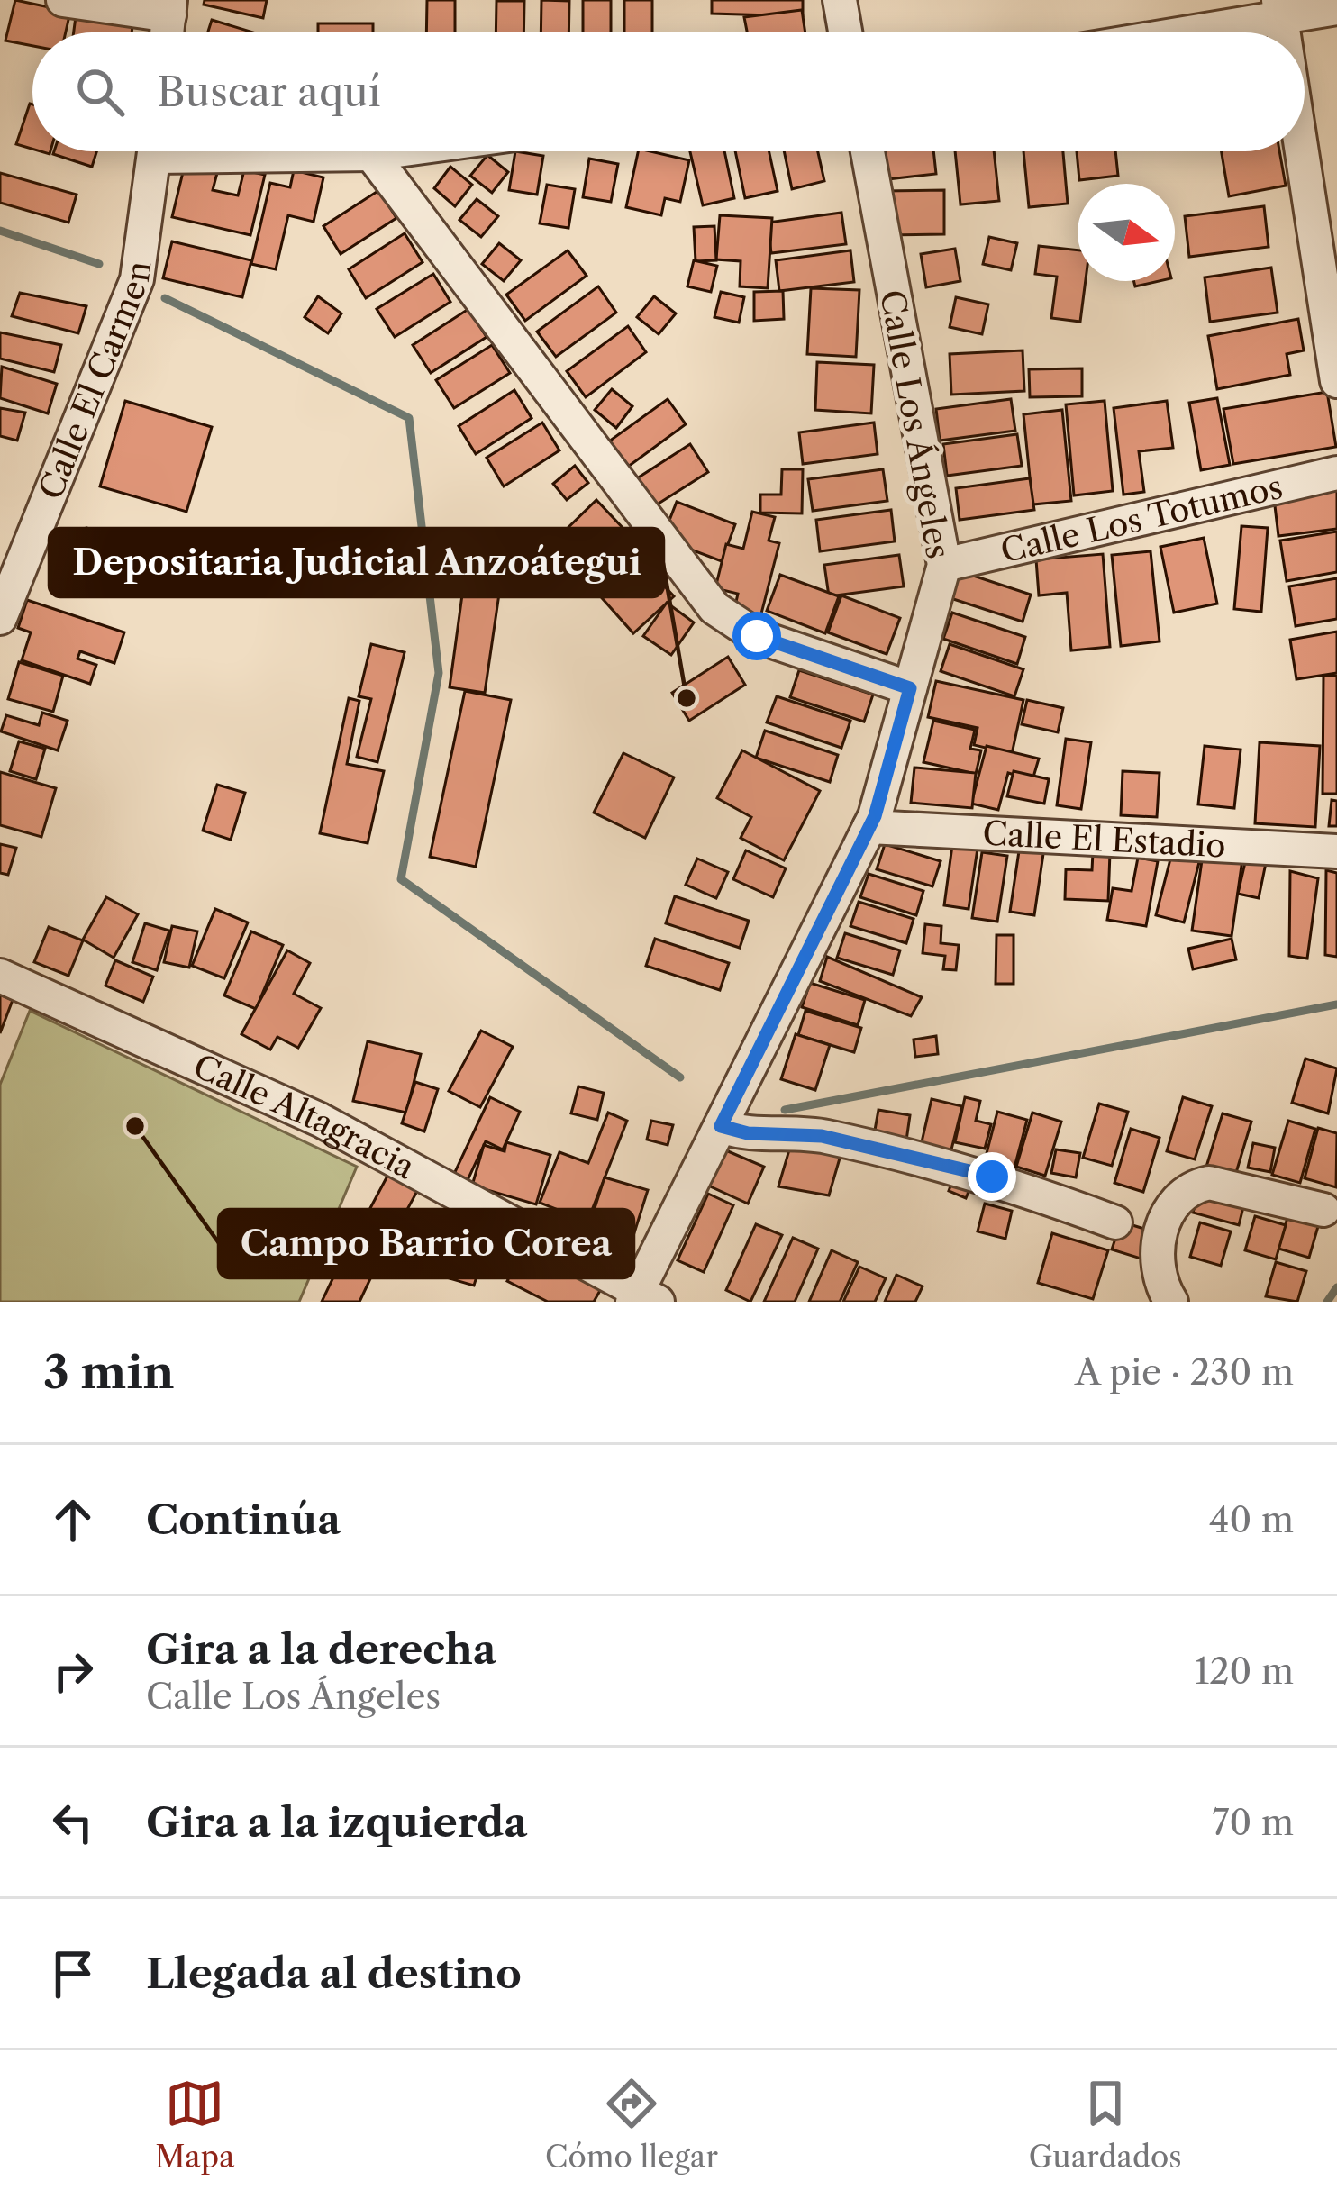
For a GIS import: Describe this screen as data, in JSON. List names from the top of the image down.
{
  "streets": {
    "street": [
      "Calle El Carmen",
      "Calle Los Ángeles",
      "Calle Los Totumos",
      "Calle El Estadio",
      "Calle Altagracia"
    ]
  },
  "crossings": [
    ["Calle Los Ángeles", "Calle Los Totumos"],
    ["Calle Los Ángeles", "Calle El Estadio"],
    ["Calle Los Ángeles", "Calle Altagracia"]
  ],
  "places": ["Depositaria Judicial Anzoátegui", "Campo Barrio Corea"],
  "north": "right",
  "page": {
    "search": "Buscar aquí",
    "heading": ["3 min", "A pie · 230 m"],
    "list": [
      ["Continúa", "40 m"],
      ["Gira a la derecha", "Calle Los Ángeles", "120 m"],
      ["Gira a la izquierda", "70 m"],
      "Llegada al destino"
    ],
    "nav": ["Mapa", "Cómo llegar", "Guardados"]
  }
}
